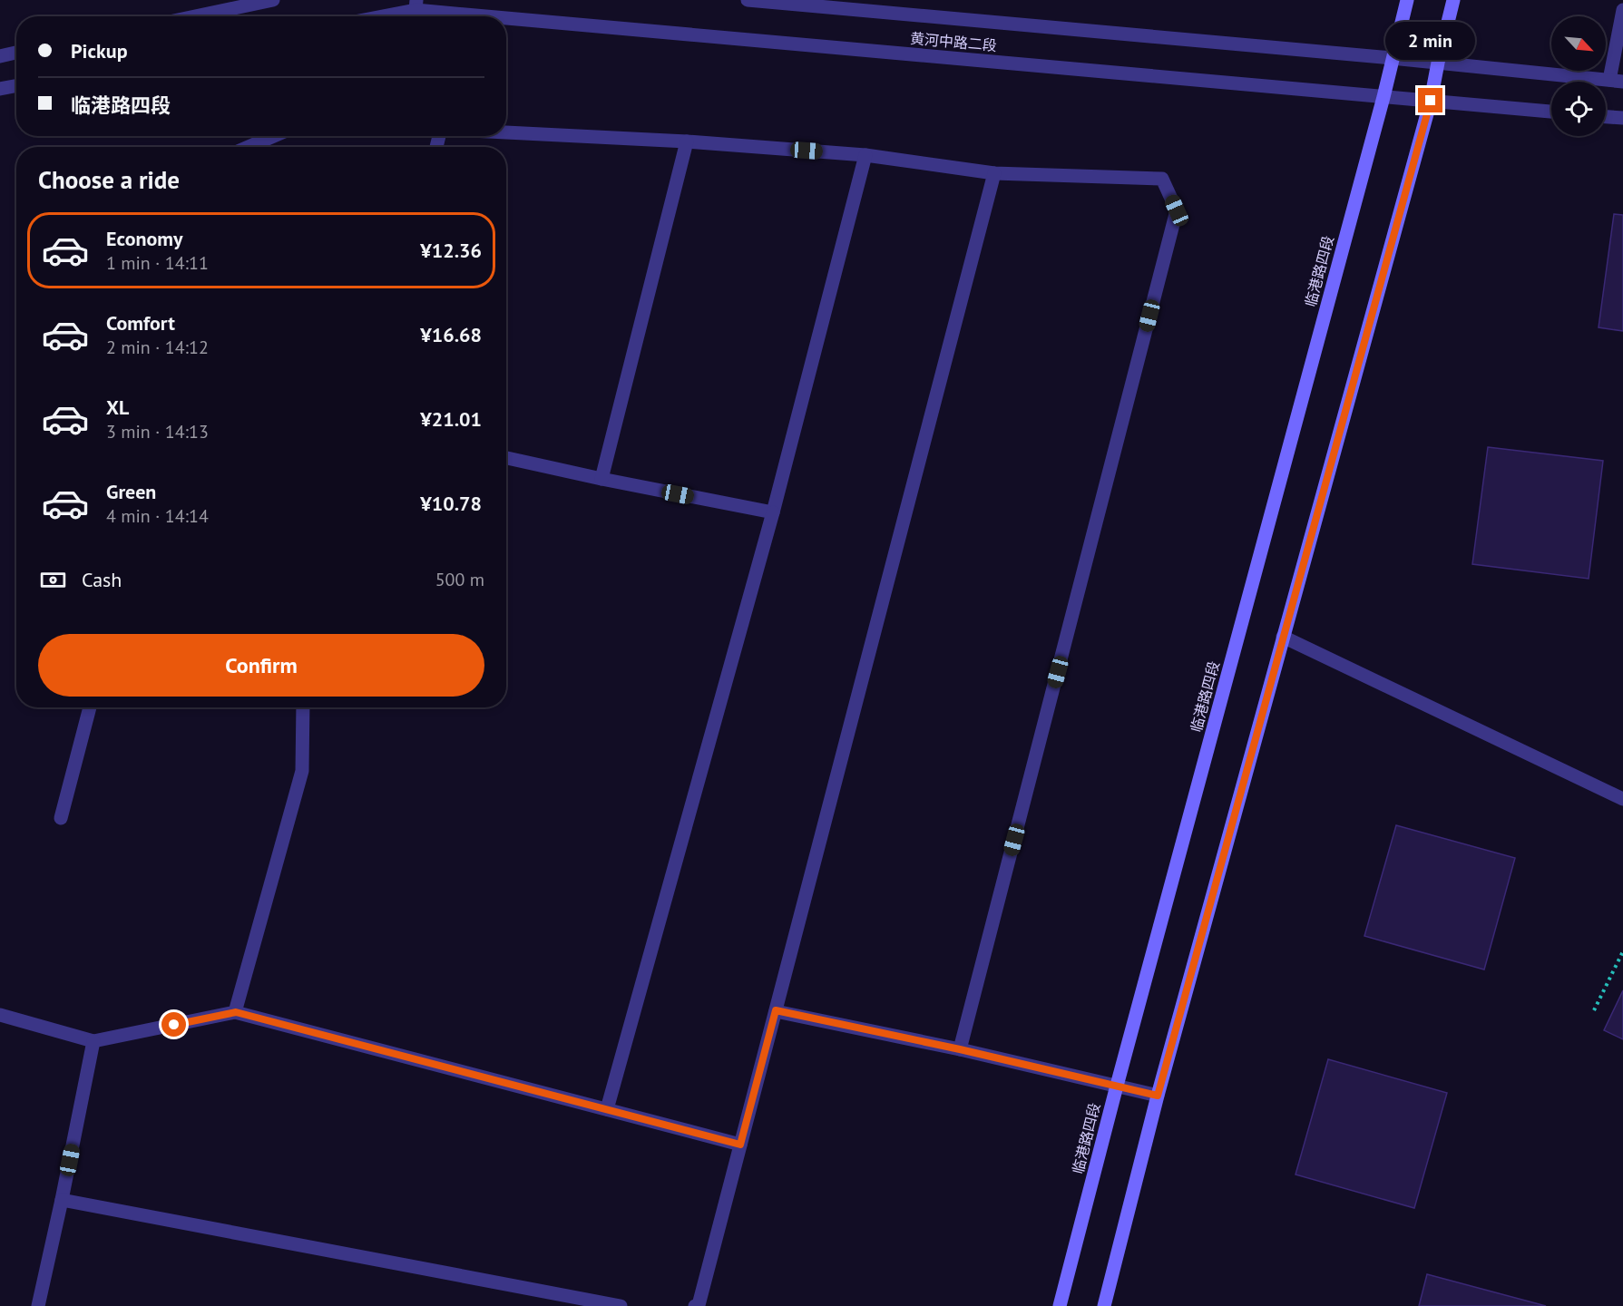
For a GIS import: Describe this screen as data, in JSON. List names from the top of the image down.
{
  "streets": {
    "main road": ["临港路四段"],
    "street": ["黄河中路二段"]
  },
  "crossings": [
    ["黄河中路二段", "临港路四段"]
  ],
  "north": "bottom right",
  "page": {
    "banner": ["Pickup", "临港路四段"],
    "bubble": "2 min",
    "heading": "Choose a ride",
    "list": [
      {
        "name": "Economy",
        "note": "1 min · 14:11",
        "value": "¥12.36"
      },
      {
        "name": "Comfort",
        "note": "2 min · 14:12",
        "value": "¥16.68"
      },
      {
        "name": "XL",
        "note": "3 min · 14:13",
        "value": "¥21.01"
      },
      {
        "name": "Green",
        "note": "4 min · 14:14",
        "value": "¥10.78"
      }
    ],
    "pay": ["Cash", "500 m"],
    "buttons": "Confirm"
  }
}
